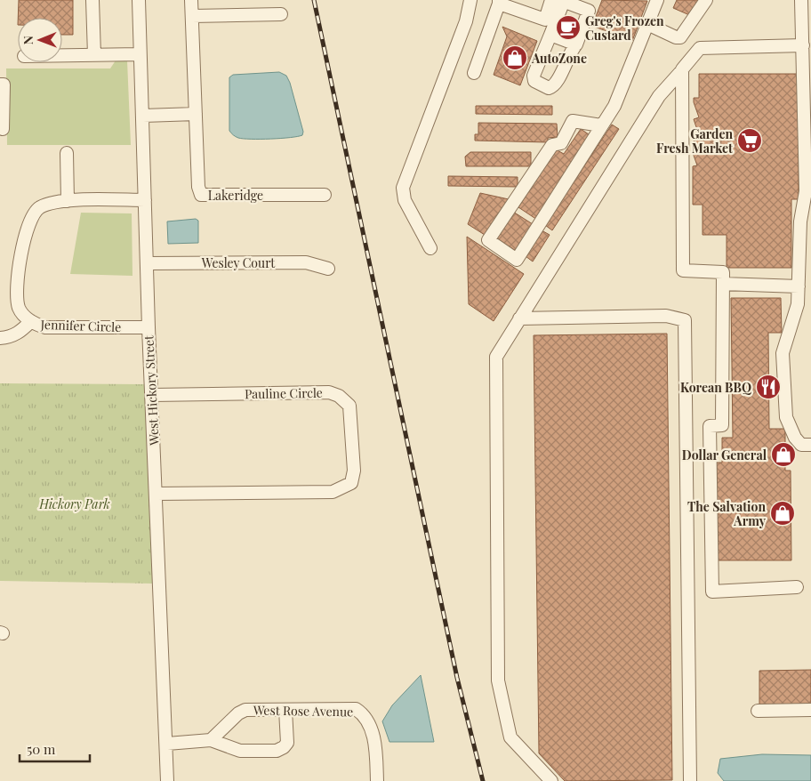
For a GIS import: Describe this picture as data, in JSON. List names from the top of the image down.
{
  "streets": {
    "street": [
      "Lakeridge",
      "Wesley Court",
      "Jennifer Circle",
      "West Hickory Street",
      "Pauline Circle",
      "West Rose Avenue"
    ]
  },
  "crossings": [
    ["Wesley Court", "West Hickory Street"],
    ["Jennifer Circle", "West Hickory Street"],
    ["West Hickory Street", "Pauline Circle"]
  ],
  "parks": ["Hickory Park"],
  "places": {
    "cafe": ["Greg's Frozen Custard"],
    "shop": ["AutoZone", "Dollar General", "The Salvation Army"],
    "supermarket": ["Garden Fresh Market"],
    "restaurant": ["Korean BBQ"]
  },
  "scale_bar": "50 m",
  "north": "left"
}
